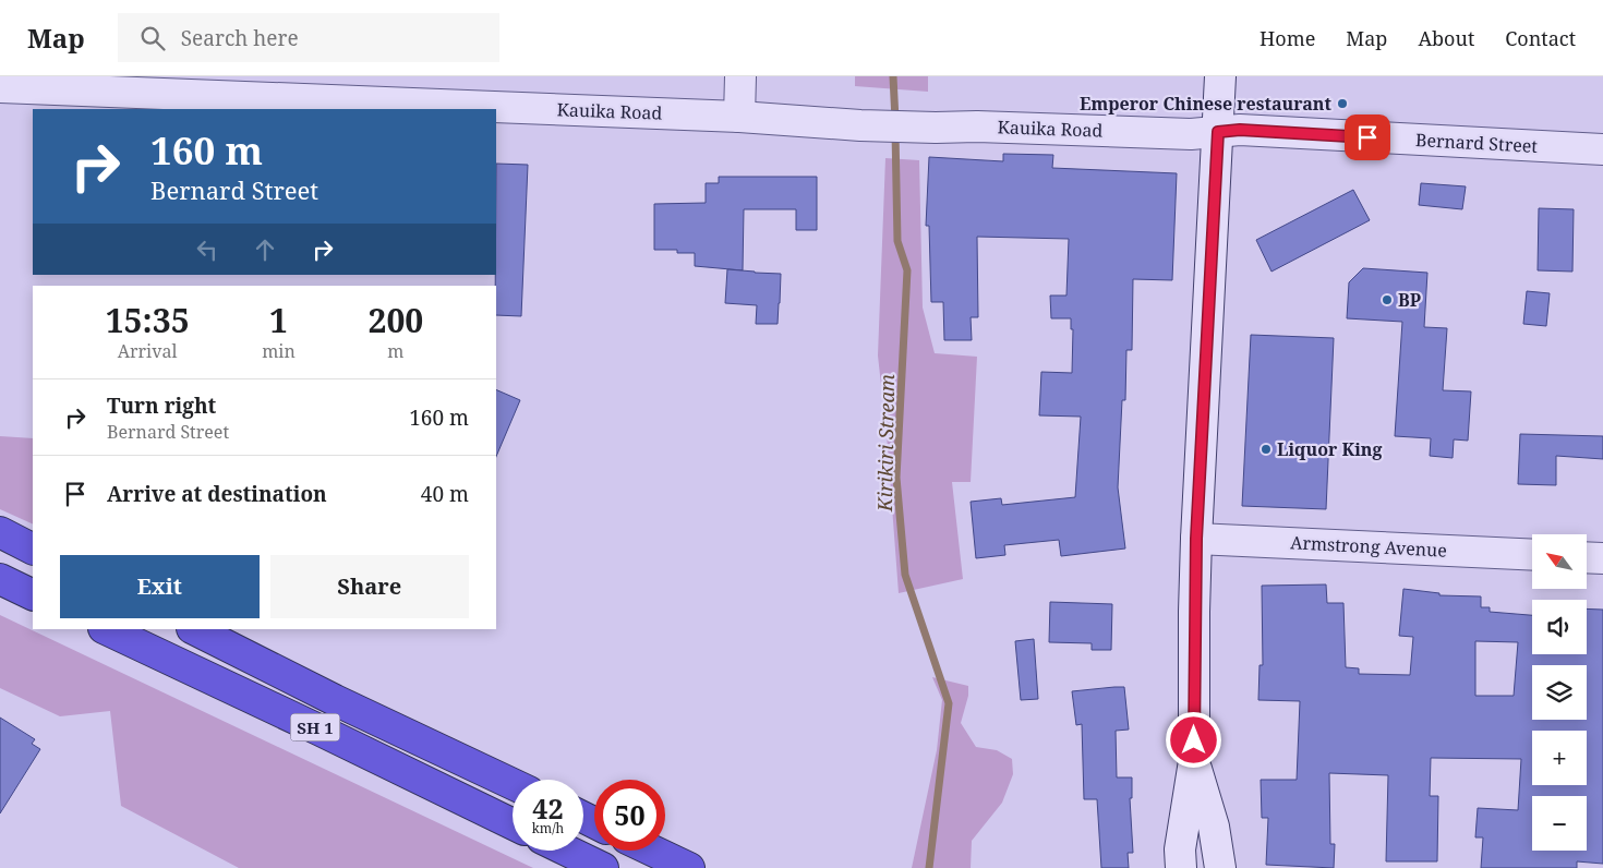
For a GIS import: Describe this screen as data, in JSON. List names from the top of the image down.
{
  "streets": {
    "highway": ["SH 1"],
    "street": ["Kauika Road", "Bernard Street", "Armstrong Avenue"]
  },
  "crossings": [
    ["Kauika Road", "Bernard Street"]
  ],
  "water": ["Kirikiri Stream"],
  "places": ["Emperor Chinese restaurant", "BP", "Liquor King"],
  "north": "top left",
  "page": {
    "header": "Map",
    "search": "Search here",
    "nav": [
      "Home",
      "Map",
      "About",
      "Contact"
    ],
    "turn": ["160 m", "Bernard Street"],
    "eta": [
      "15:35",
      "Arrival",
      "1",
      "min",
      "200",
      "m"
    ],
    "list": [
      {
        "name": "Turn right",
        "note": "Bernard Street",
        "value": "160 m"
      },
      {
        "name": "Arrive at destination",
        "value": "40 m"
      }
    ],
    "map_buttons": ["+", "−"],
    "buttons": ["Exit", "Share"],
    "speed": "42 km/h",
    "limit": "50"
  }
}
